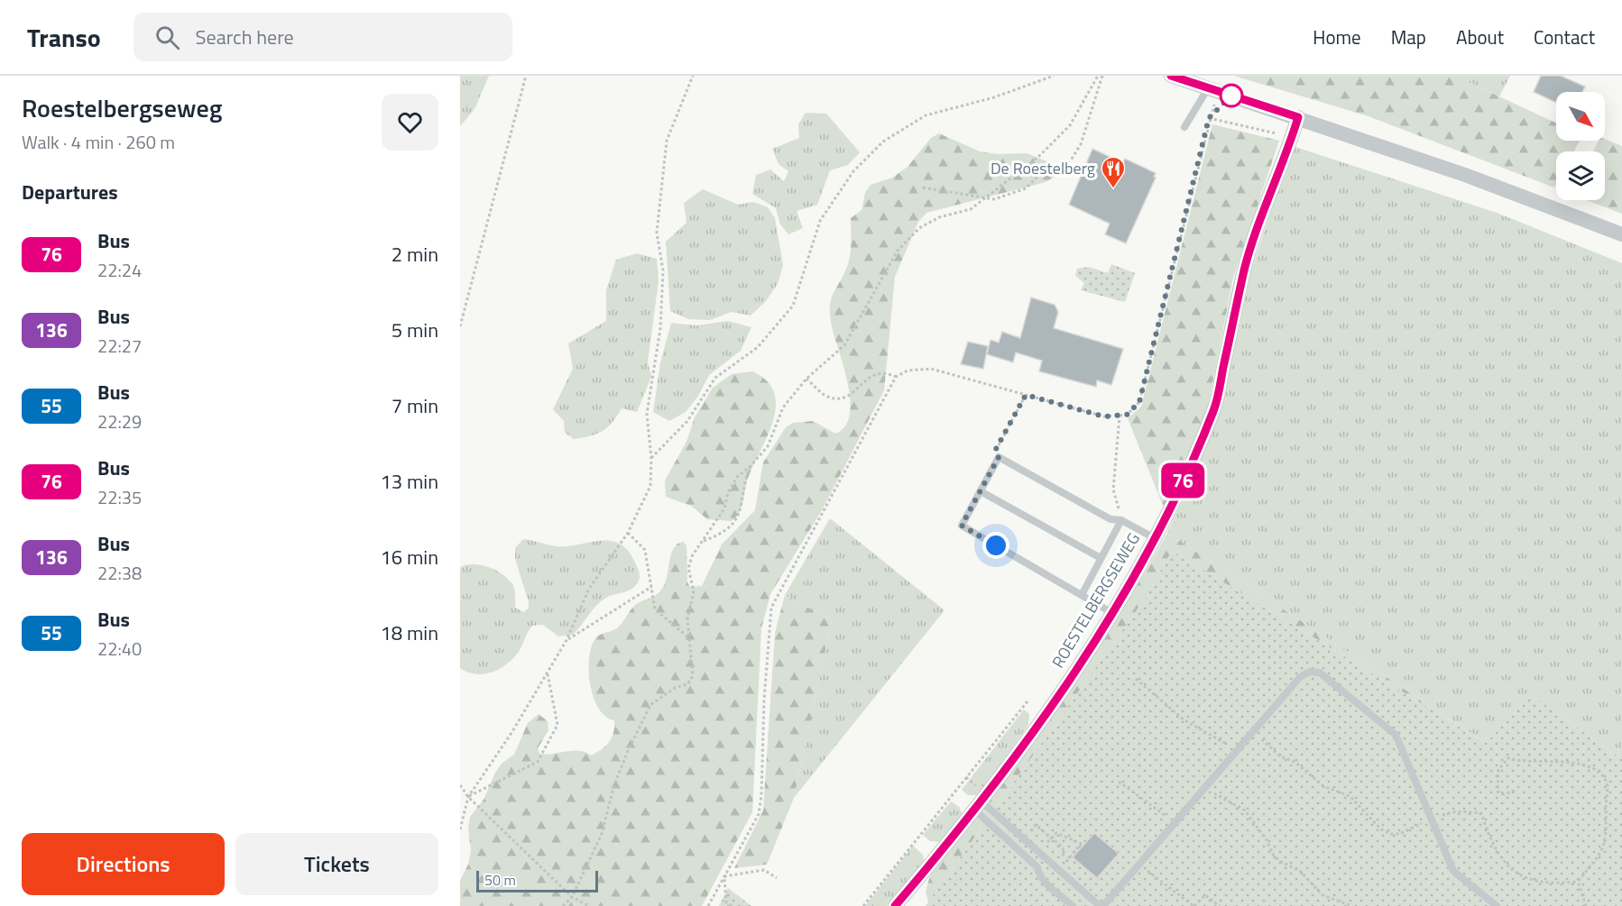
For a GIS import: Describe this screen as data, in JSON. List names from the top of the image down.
{
  "streets": {
    "street": ["ROESTELBERGSEWEG"]
  },
  "places": {
    "restaurant": ["De Roestelberg"]
  },
  "lines": ["bus line 76"],
  "scale_bar": "50 m",
  "north": "bottom right",
  "page": {
    "header": "Transo",
    "search": "Search here",
    "nav": [
      "Home",
      "Map",
      "About",
      "Contact"
    ],
    "heading": [
      ["Roestelbergseweg", "Walk · 4 min · 260 m"],
      "Departures"
    ],
    "on_map": "76",
    "list": [
      {
        "mark": "76",
        "name": "Bus",
        "note": "22:24",
        "value": "2 min"
      },
      {
        "mark": "136",
        "name": "Bus",
        "note": "22:27",
        "value": "5 min"
      },
      {
        "mark": "55",
        "name": "Bus",
        "note": "22:29",
        "value": "7 min"
      },
      {
        "mark": "76",
        "name": "Bus",
        "note": "22:35",
        "value": "13 min"
      },
      {
        "mark": "136",
        "name": "Bus",
        "note": "22:38",
        "value": "16 min"
      },
      {
        "mark": "55",
        "name": "Bus",
        "note": "22:40",
        "value": "18 min"
      }
    ],
    "buttons": ["Directions", "Tickets"],
    "scale": "50 m"
  }
}
